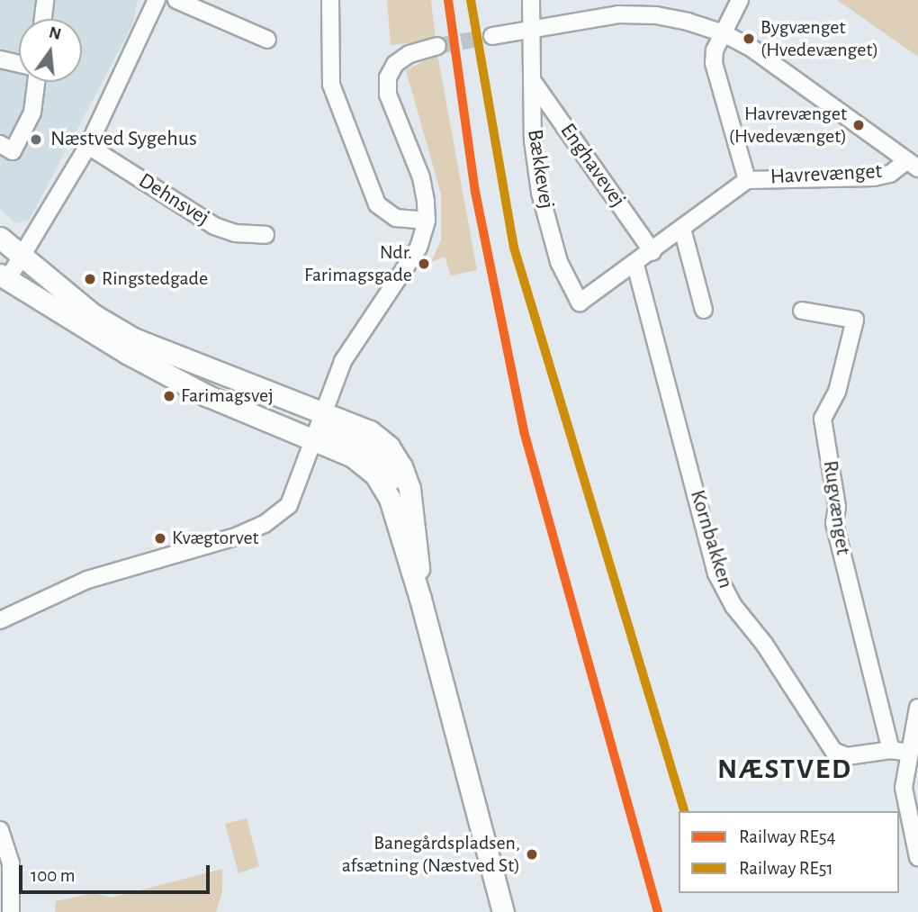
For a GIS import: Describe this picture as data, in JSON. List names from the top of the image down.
{
  "streets": {
    "street": [
      "Enghavevej",
      "Bækkevej",
      "Havrevænget",
      "Dehnsvej",
      "Rugvænget",
      "Kornbakken"
    ]
  },
  "crossings": [
    ["Enghavevej", "Bækkevej"],
    ["Enghavevej", "Havrevænget"],
    ["Bækkevej", "Havrevænget"],
    ["Havrevænget", "Kornbakken"],
    ["Rugvænget", "Kornbakken"]
  ],
  "districts": ["NÆSTVED"],
  "places": [
    "Bygvænget (Hvedevænget)",
    "Havrevænget (Hvedevænget)",
    "Næstved Sygehus",
    "Ndr. Farimagsgade",
    "Ringstedgade",
    "Farimagsvej",
    "Kvægtorvet",
    "Banegårdspladsen, afsætning (Næstved St)"
  ],
  "lines": ["rail line RE54", "rail line RE51"],
  "legend": ["Railway RE54", "Railway RE51"],
  "scale_bar": "100 m",
  "north": "top"
}
